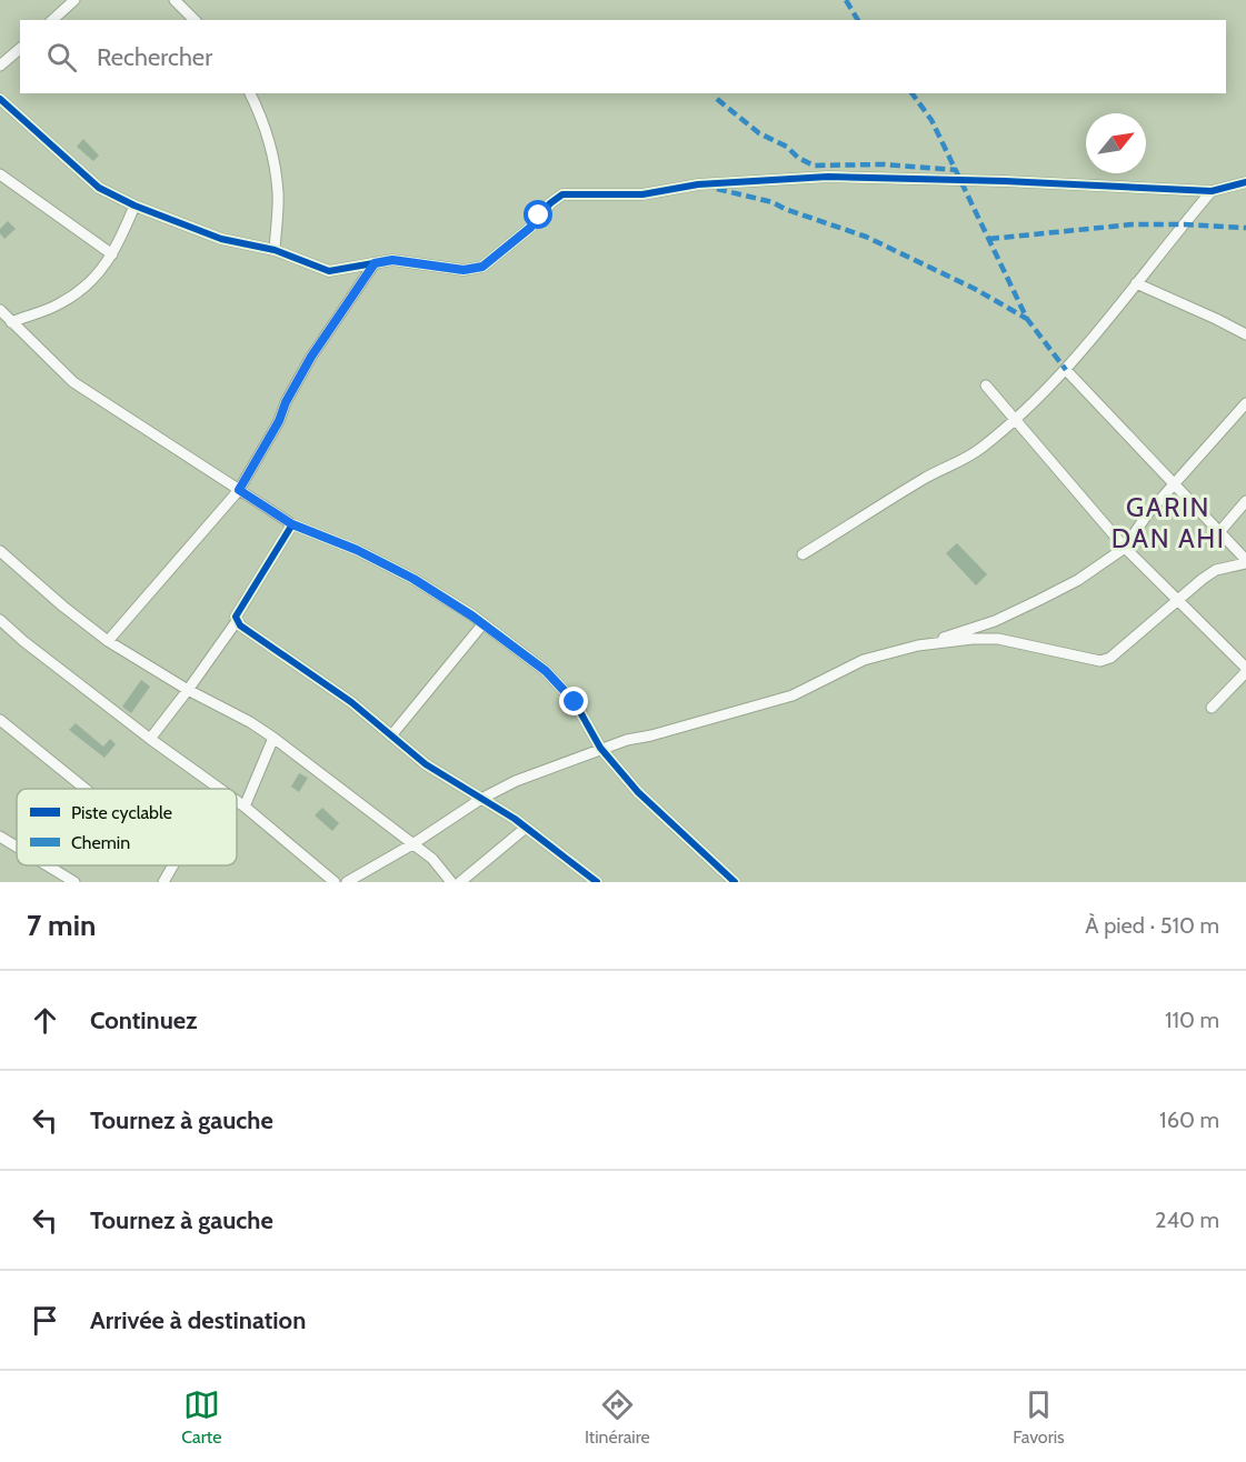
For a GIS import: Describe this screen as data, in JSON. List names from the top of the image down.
{
  "districts": ["GARIN DAN AHI"],
  "legend": ["Piste cyclable", "Chemin"],
  "north": "top right",
  "page": {
    "search": "Rechercher",
    "heading": ["7 min", "À pied · 510 m"],
    "list": [
      ["Continuez", "110 m"],
      ["Tournez à gauche", "160 m"],
      ["Tournez à gauche", "240 m"],
      "Arrivée à destination"
    ],
    "nav": ["Carte", "Itinéraire", "Favoris"]
  }
}
